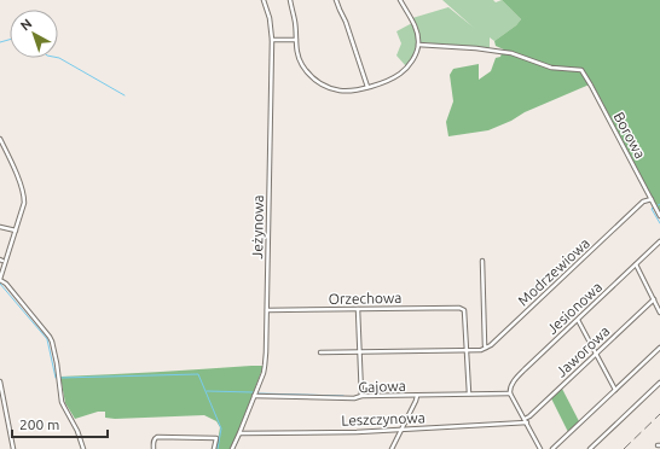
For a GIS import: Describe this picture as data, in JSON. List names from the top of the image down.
{
  "streets": {
    "street": [
      "Borowa",
      "Jeżynowa",
      "Modrzewiowa",
      "Orzechowa",
      "Jesionowa",
      "Jaworowa",
      "Gajowa",
      "Leszczynowa"
    ]
  },
  "crossings": [
    ["Borowa", "Modrzewiowa"],
    ["Jeżynowa", "Orzechowa"],
    ["Jeżynowa", "Gajowa"],
    ["Jeżynowa", "Leszczynowa"],
    ["Jesionowa", "Gajowa"]
  ],
  "scale_bar": "200 m",
  "north": "top left"
}
